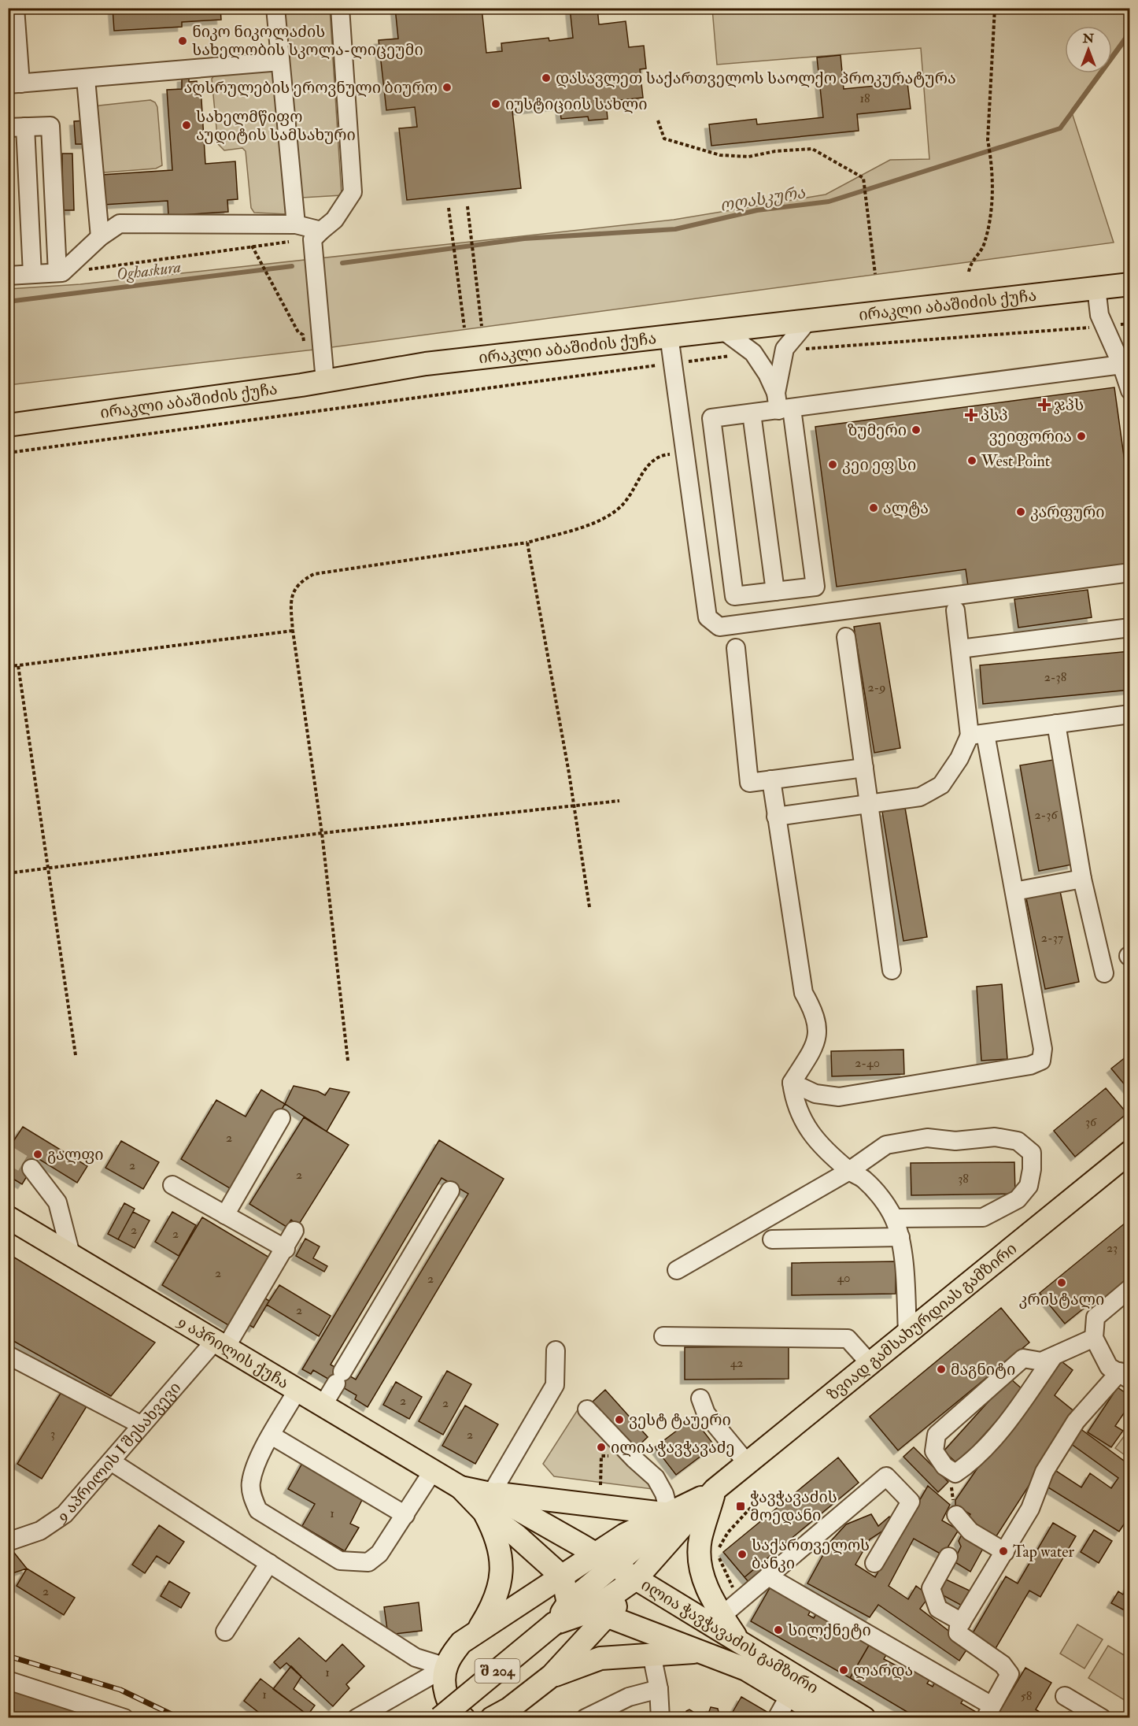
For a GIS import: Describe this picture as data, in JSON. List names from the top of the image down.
{
  "streets": {
    "main road": [
      "ირაკლი აბაშიძის ქუჩა",
      "ზვიად გამსახურდიას გამზირი",
      "9 აპრილის ქუჩა",
      "ილია ჭავჭავაძის გამზირი",
      "შ 204"
    ],
    "street": ["9 აპრილის I შესახვევი"]
  },
  "crossings": [
    ["ზვიად გამსახურდიას გამზირი", "ილია ჭავჭავაძის გამზირი"],
    ["9 აპრილის ქუჩა", "9 აპრილის I შესახვევი"],
    ["9 აპრილის ქუჩა", "ილია ჭავჭავაძის გამზირი"]
  ],
  "water": ["ოღასკურა", "Oghaskura"],
  "places": {
    "other": [
      "ნიკო ნიკოლაძის სახელობის სკოლა-ლიცეუმი",
      "დასავლეთ საქართველოს საოლქო პროკურატურა",
      "აღსრულების ეროვნული ბიურო",
      "იუსტიციის სახლი",
      "სახელმწიფო აუდიტის სამსახური",
      "ზუმერი",
      "ვეიფორია",
      "West Point",
      "კეი ეფ სი",
      "ალტა",
      "კარფური",
      "გალფი",
      "კრისტალი",
      "მაგნიტი",
      "ვესტ ტაუერი",
      "ილია ჭავჭავაძე",
      "Tap water",
      "საქართველოს ბანკი",
      "სილქნეტი",
      "ლარდა"
    ],
    "health": ["ჯპს", "პსპ"],
    "transit": ["ჭავჭავაძის მოედანი"]
  },
  "house_numbers": [
    "18",
    "2-38",
    "2-9",
    "2-36",
    "2-37",
    "2-40",
    "36",
    "2",
    "2",
    "2",
    "38",
    "2",
    "2",
    "23",
    "2",
    "40",
    "2",
    "2",
    "42",
    "2",
    "2",
    "3",
    "2",
    "1",
    "2",
    "1",
    "1",
    "58"
  ],
  "north": "top"
}
